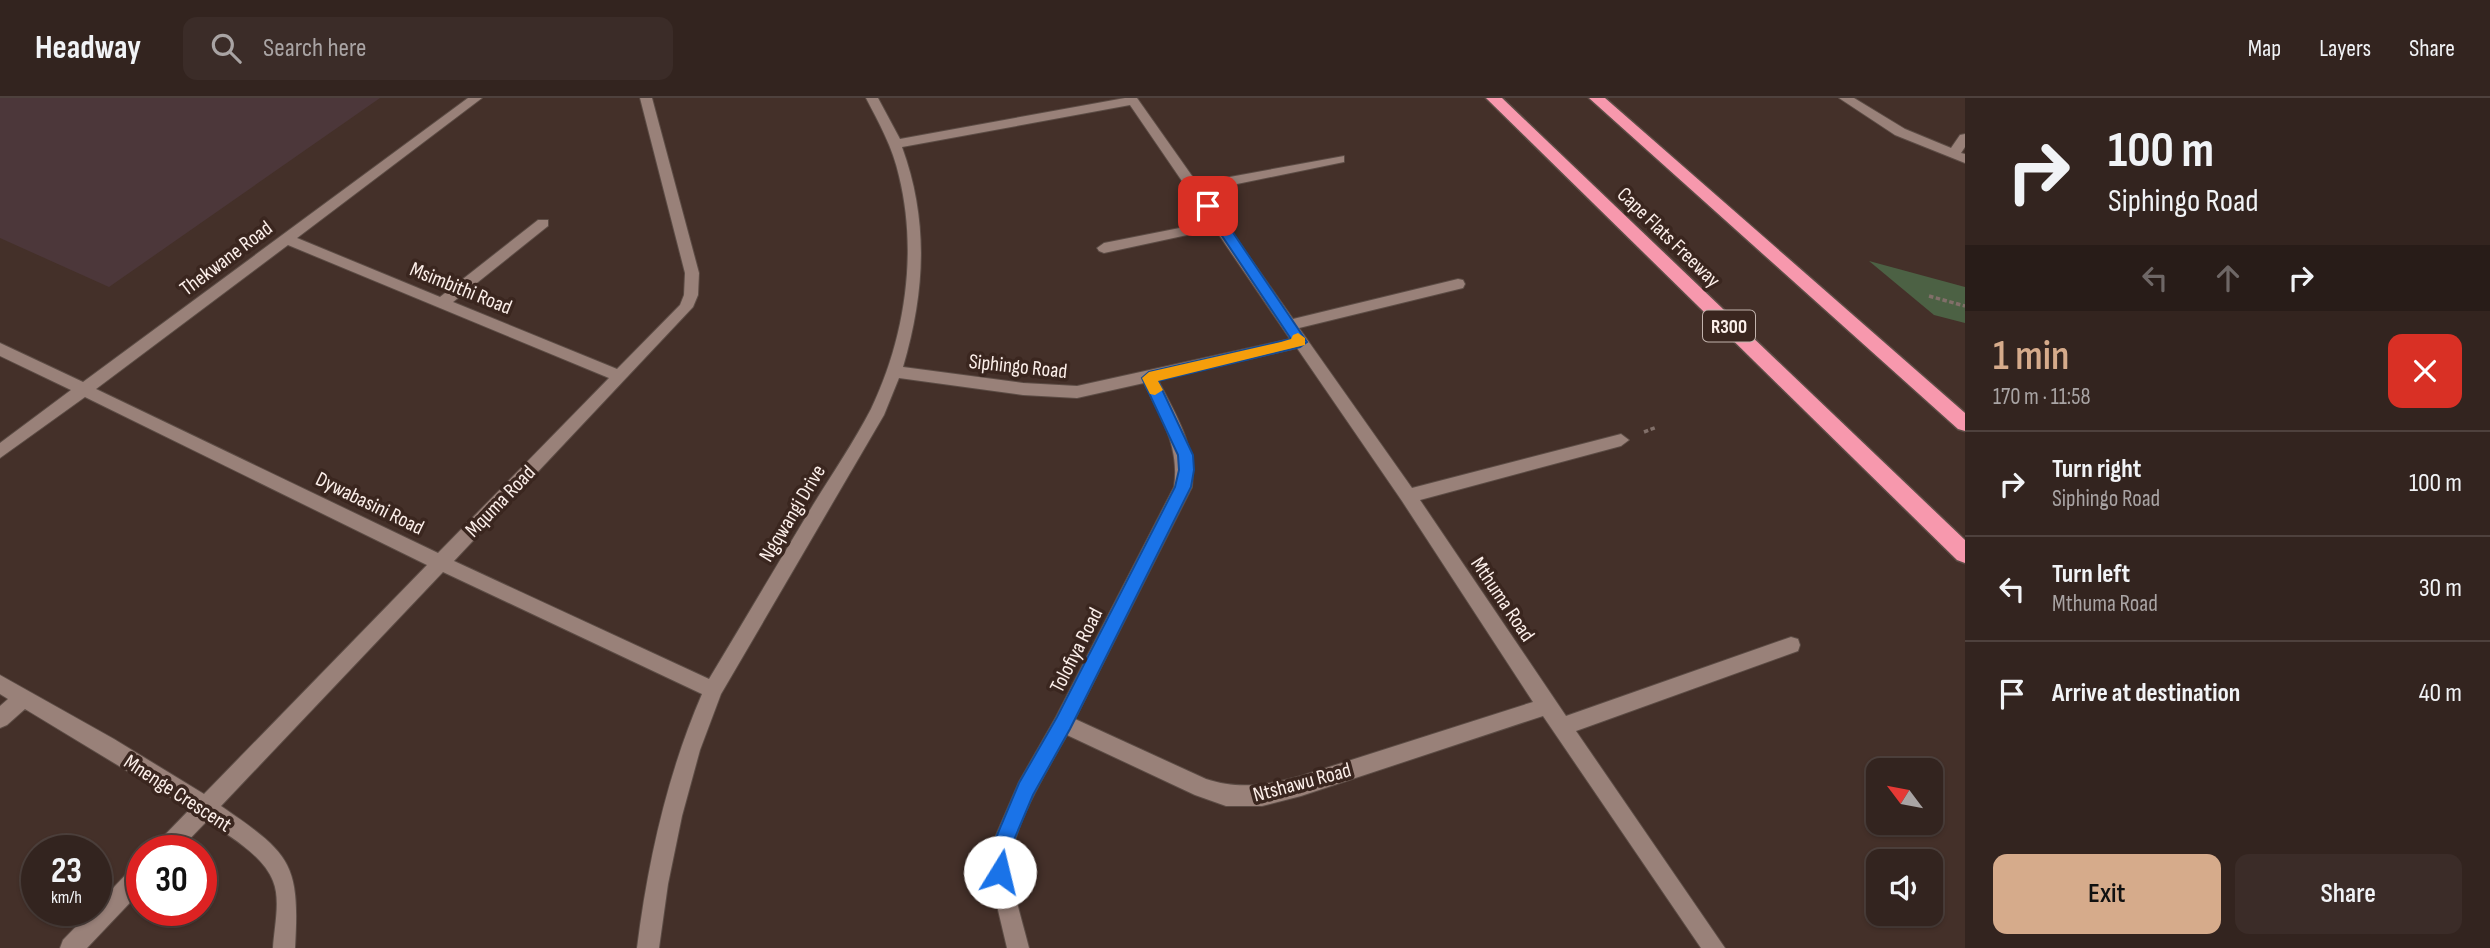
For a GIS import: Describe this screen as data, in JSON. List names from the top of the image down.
{
  "streets": {
    "highway": ["Cape Flats Freeway", "R300"],
    "street": [
      "Thekwane Road",
      "Msimbithi Road",
      "Siphingo Road",
      "Mquma Road",
      "Dywabasini Road",
      "Ngqwangi Drive",
      "Mthuma Road",
      "Tolofiya Road",
      "Ntshawu Road",
      "Mnenge Crescent"
    ]
  },
  "crossings": [
    ["Thekwane Road", "Msimbithi Road"],
    ["Thekwane Road", "Dywabasini Road"],
    ["Msimbithi Road", "Mquma Road"],
    ["Siphingo Road", "Ngqwangi Drive"],
    ["Siphingo Road", "Mthuma Road"],
    ["Siphingo Road", "Tolofiya Road"],
    ["Mquma Road", "Dywabasini Road"],
    ["Mquma Road", "Mnenge Crescent"],
    ["Dywabasini Road", "Ngqwangi Drive"],
    ["Mthuma Road", "Ntshawu Road"],
    ["Tolofiya Road", "Ntshawu Road"]
  ],
  "north": "top left",
  "page": {
    "header": "Headway",
    "search": "Search here",
    "nav": ["Map", "Layers", "Share"],
    "turn": ["100 m", "Siphingo Road"],
    "heading": ["1 min", "170 m · 11:58"],
    "list": [
      {
        "name": "Turn right",
        "note": "Siphingo Road",
        "value": "100 m"
      },
      {
        "name": "Turn left",
        "note": "Mthuma Road",
        "value": "30 m"
      },
      {
        "name": "Arrive at destination",
        "value": "40 m"
      }
    ],
    "speed": "23 km/h",
    "limit": "30",
    "buttons": ["Exit", "Share"]
  }
}
